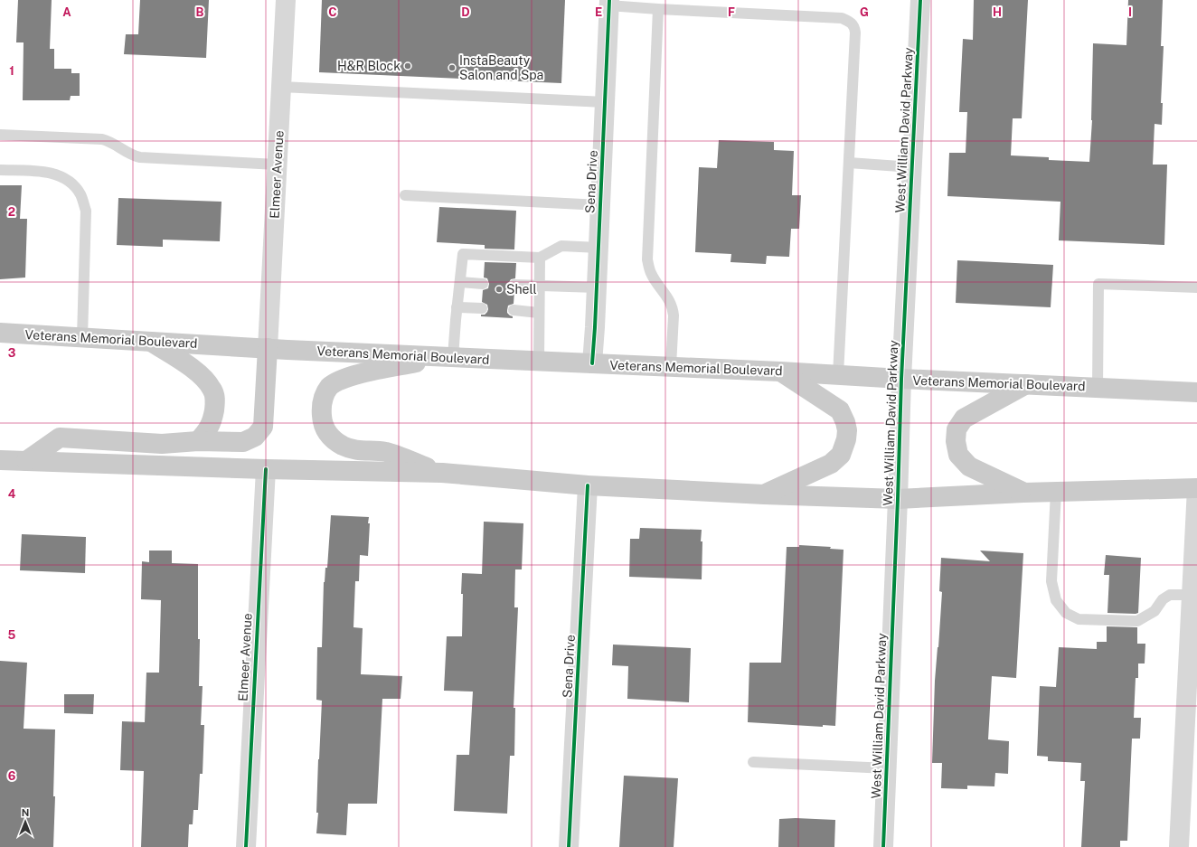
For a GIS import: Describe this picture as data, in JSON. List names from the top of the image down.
{
  "streets": {
    "main road": ["Veterans Memorial Boulevard"],
    "street": ["West William David Parkway", "Elmeer Avenue", "Sena Drive"]
  },
  "crossings": [
    ["West William David Parkway", "Veterans Memorial Boulevard"],
    ["Elmeer Avenue", "Veterans Memorial Boulevard"],
    ["Sena Drive", "Veterans Memorial Boulevard"]
  ],
  "places": ["H&R Block", "InstaBeauty Salon and Spa", "Shell"],
  "north": "top",
  "grid": {
    "columns": [
      "A",
      "B",
      "C",
      "D",
      "E",
      "F",
      "G",
      "H",
      "I"
    ],
    "rows": [
      "1",
      "2",
      "3",
      "4",
      "5",
      "6"
    ]
  }
}
